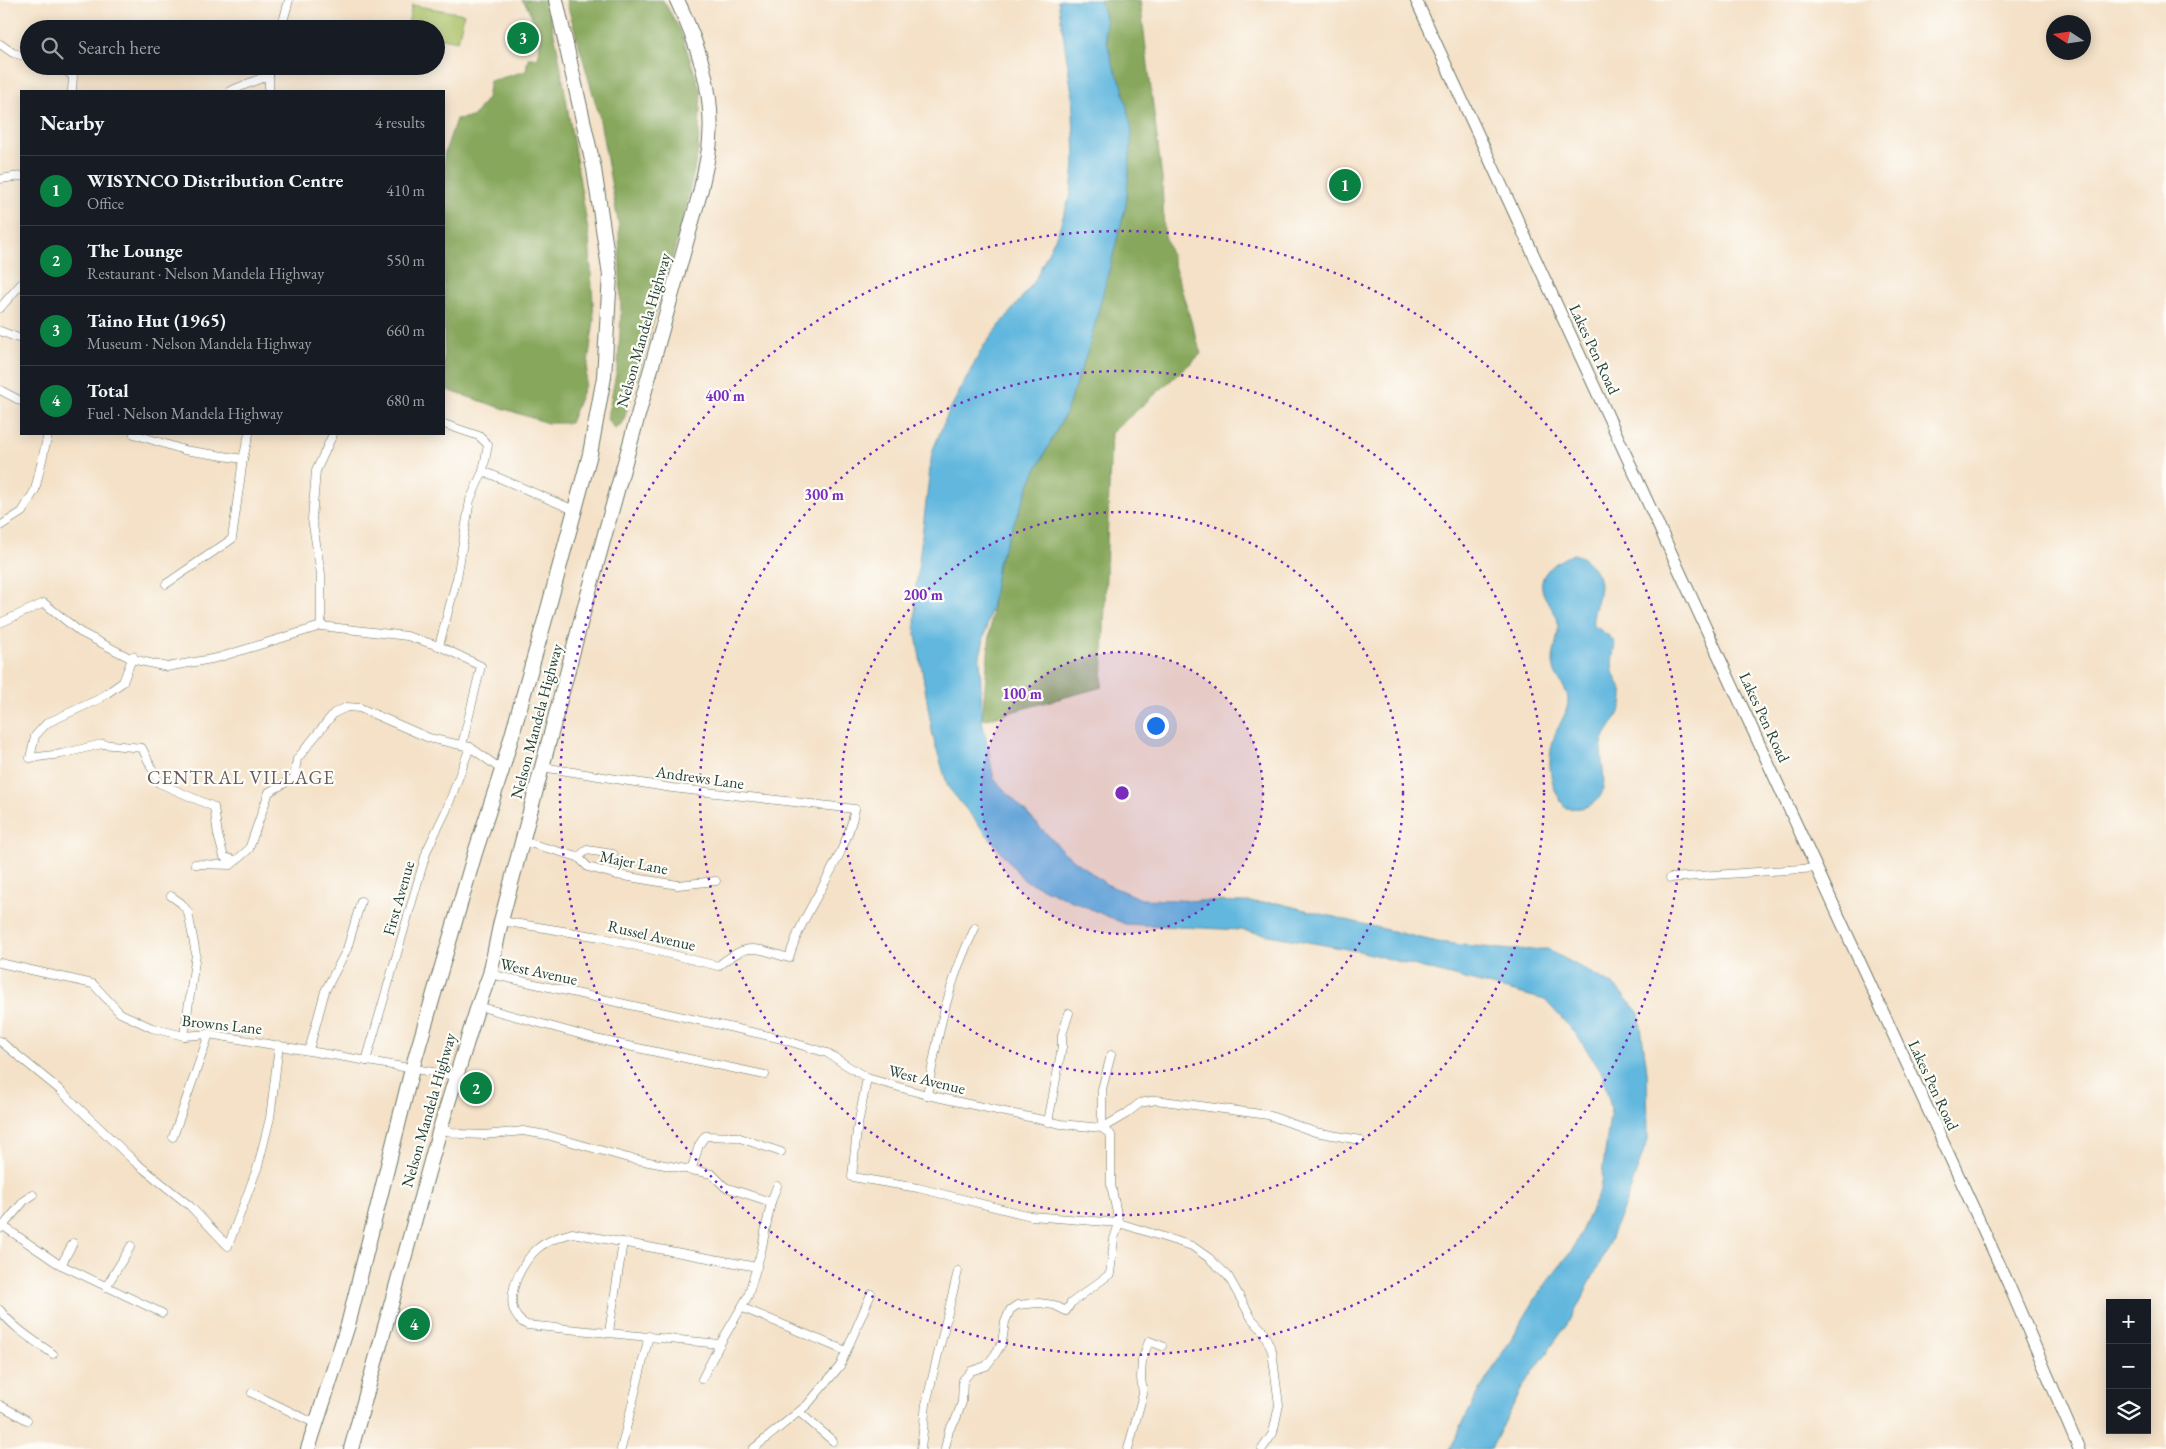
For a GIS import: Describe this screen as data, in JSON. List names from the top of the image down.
{
  "streets": {
    "highway": ["Nelson Mandela Highway"],
    "street": [
      "Lakes Pen Road",
      "Andrews Lane",
      "Majer Lane",
      "First Avenue",
      "Russel Avenue",
      "West Avenue",
      "Browns Lane"
    ]
  },
  "crossings": [
    ["Nelson Mandela Highway", "Andrews Lane"],
    ["Nelson Mandela Highway", "Majer Lane"],
    ["Nelson Mandela Highway", "Russel Avenue"],
    ["Nelson Mandela Highway", "West Avenue"],
    ["Nelson Mandela Highway", "Browns Lane"],
    ["Andrews Lane", "Russel Avenue"],
    ["First Avenue", "Browns Lane"]
  ],
  "districts": ["CENTRAL VILLAGE"],
  "north": "left",
  "page": {
    "pins": [
      "3",
      "1",
      "2",
      "4"
    ],
    "search": "Search here",
    "heading": ["Nearby", "4 results"],
    "list": [
      {
        "mark": "1",
        "name": "WISYNCO Distribution Centre",
        "note": "Office",
        "value": "410 m"
      },
      {
        "mark": "2",
        "name": "The Lounge",
        "note": "Restaurant · Nelson Mandela Highway",
        "value": "550 m"
      },
      {
        "mark": "3",
        "name": "Taino Hut (1965)",
        "note": "Museum · Nelson Mandela Highway",
        "value": "660 m"
      },
      {
        "mark": "4",
        "name": "Total",
        "note": "Fuel · Nelson Mandela Highway",
        "value": "680 m"
      }
    ],
    "map_buttons": ["+", "−"]
  },
  "rings": [
    "400 m",
    "300 m",
    "200 m",
    "100 m"
  ]
}
